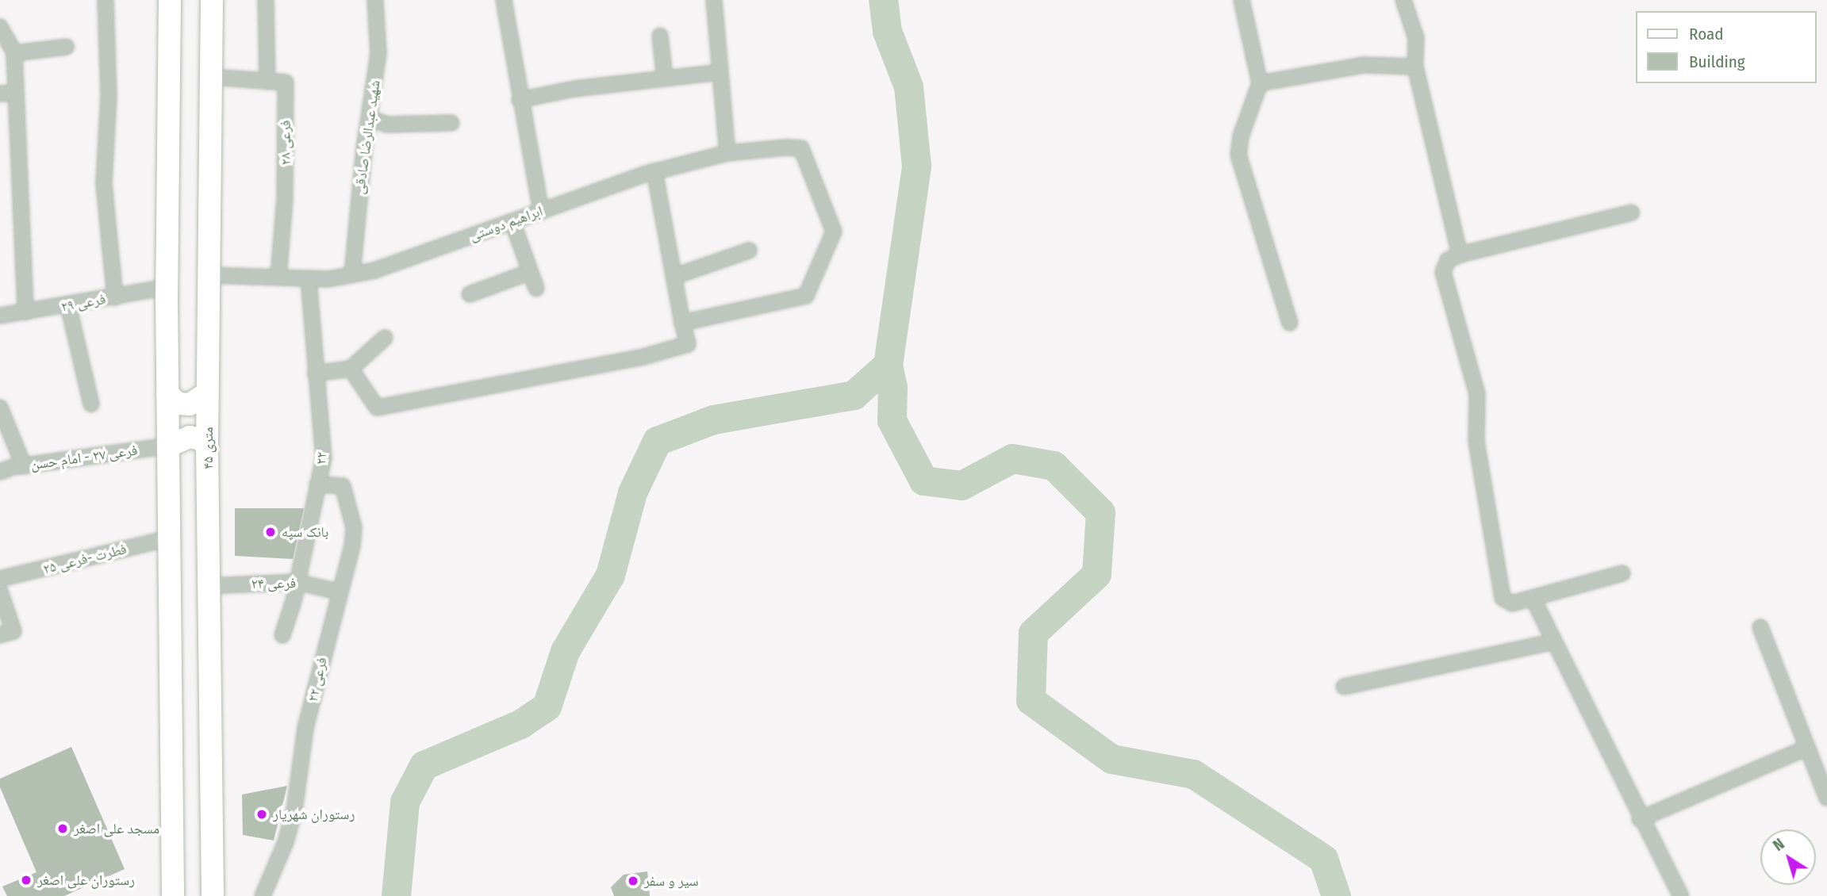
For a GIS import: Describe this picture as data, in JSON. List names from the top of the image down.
{
  "streets": {
    "main road": ["۴۵ متری"],
    "street": [
      "شهید عبدالرضا صادقی",
      "فرعی ۲۸",
      "ابراهیم دوستی",
      "فرعی ۲۹",
      "فرعی ۲۷ - امام حسن",
      "۲۲",
      "فطرت -فرعی ۲۵",
      "فرعی ۲۴",
      "فرعی ۲۲"
    ]
  },
  "crossings": [
    ["شهید عبدالرضا صادقی", "ابراهیم دوستی"],
    ["فرعی ۲۸", "ابراهیم دوستی"],
    ["فرعی ۲۸", "۴۵ متری"],
    ["ابراهیم دوستی", "۴۵ متری"],
    ["ابراهیم دوستی", "۲۲"],
    ["۴۵ متری", "فرعی ۲۴"],
    ["۲۲", "فرعی ۲۴"],
    ["۲۲", "فرعی ۲۲"],
    ["فرعی ۲۴", "فرعی ۲۲"]
  ],
  "places": [
    "بانک سپه",
    "رستوران شهریار",
    "مسجد علی اصغر",
    "رستوران علی اصغر",
    "سیر و سفر"
  ],
  "legend": ["Road", "Building"],
  "north": "top left"
}
